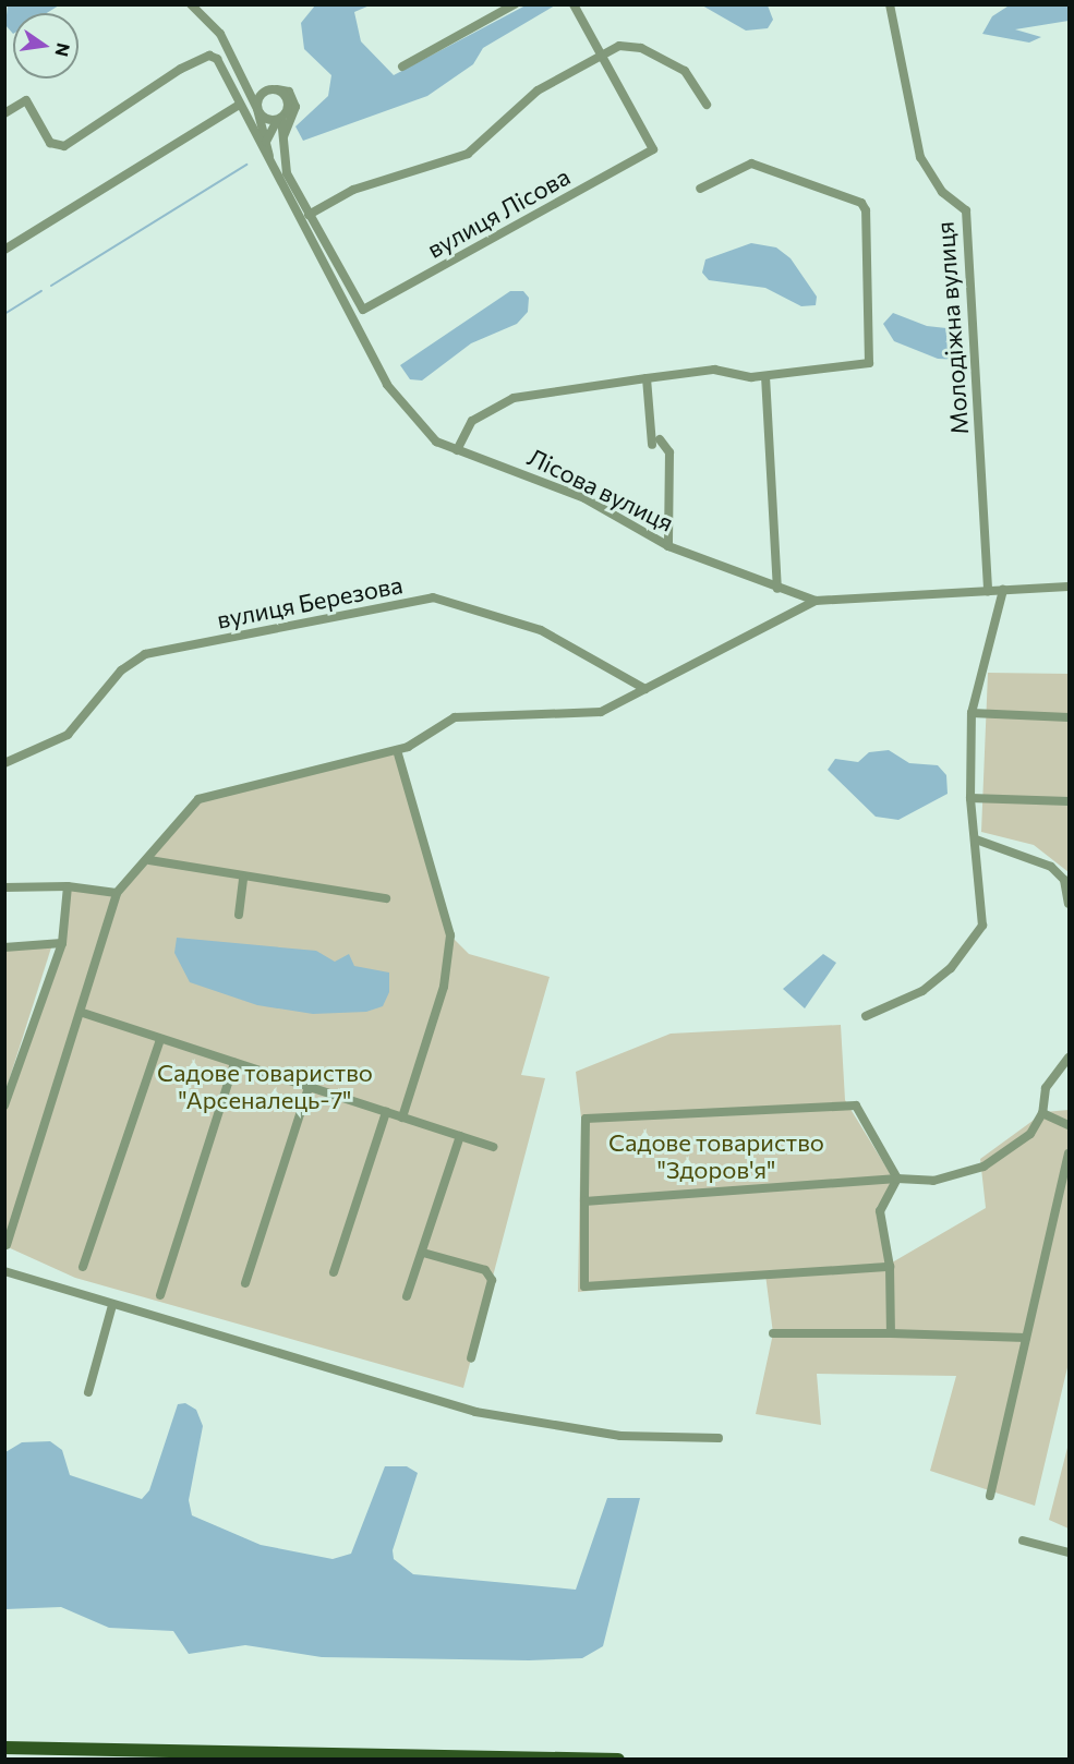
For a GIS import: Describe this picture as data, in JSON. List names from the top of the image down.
{
  "streets": {
    "street": [
      "вулиця Лісова",
      "Молодіжна вулиця",
      "Лісова вулиця",
      "вулиця Березова"
    ]
  },
  "crossings": [
    ["Молодіжна вулиця", "Лісова вулиця"]
  ],
  "parks": ["Садове товариство \"Арсеналець-7\"", "Садове товариство \"Здоров'я\""],
  "north": "right"
}
